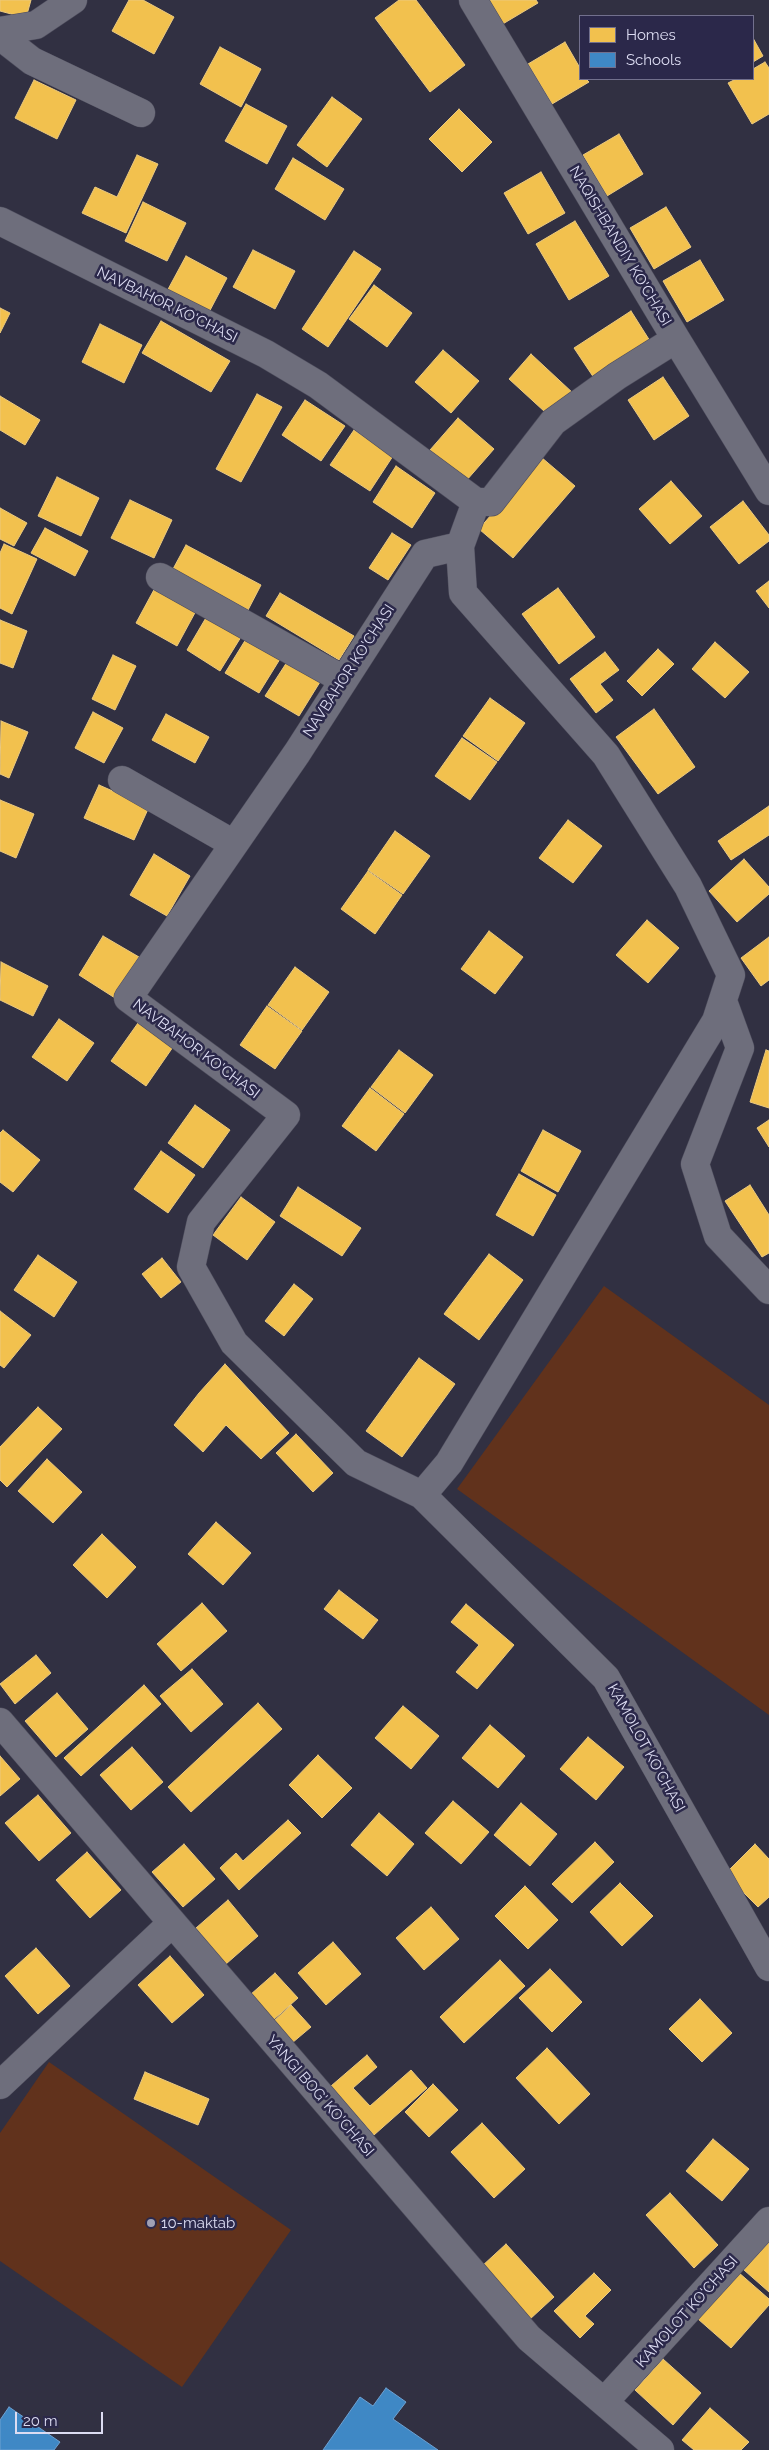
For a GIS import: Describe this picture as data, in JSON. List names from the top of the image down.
{
  "streets": {
    "street": [
      "NAQISHBANDIY KO'CHASI",
      "NAVBAHOR KO'CHASI",
      "KAMOLOT KO'CHASI",
      "YANGI BOG' KO'CHASI"
    ]
  },
  "crossings": [
    ["NAVBAHOR KO'CHASI", "KAMOLOT KO'CHASI"],
    ["KAMOLOT KO'CHASI", "YANGI BOG' KO'CHASI"]
  ],
  "places": ["10-maktab"],
  "legend": ["Homes", "Schools"],
  "scale_bar": "20 m"
}
